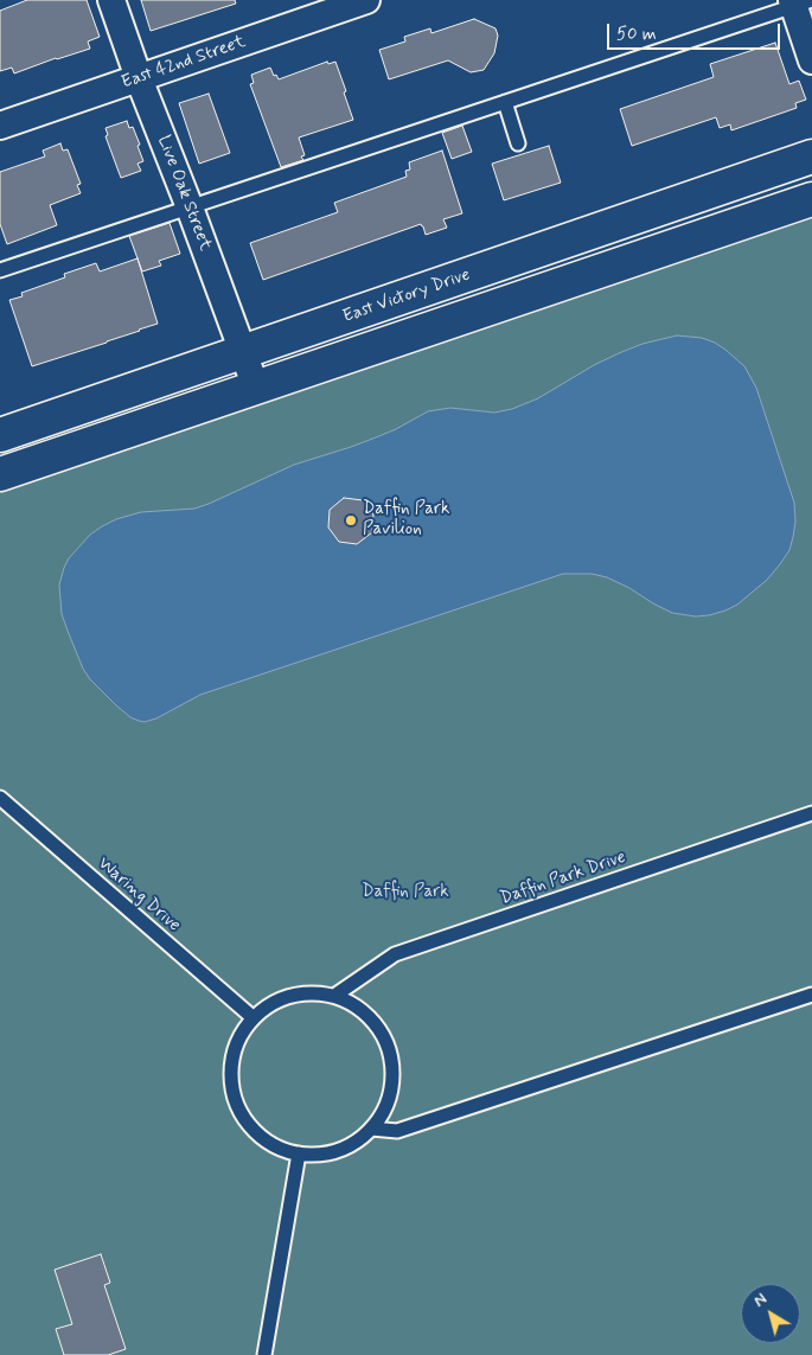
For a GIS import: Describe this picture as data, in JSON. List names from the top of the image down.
{
  "streets": {
    "main road": ["East Victory Drive"],
    "street": ["East 42nd Street", "Live Oak Street"],
    "lane": ["Daffin Park Drive", "Waring Drive"]
  },
  "crossings": [
    ["East 42nd Street", "Live Oak Street"],
    ["Live Oak Street", "East Victory Drive"],
    ["Daffin Park Drive", "Waring Drive"]
  ],
  "parks": ["Daffin Park"],
  "places": ["Daffin Park Pavilion"],
  "scale_bar": "50 m",
  "north": "top left"
}
